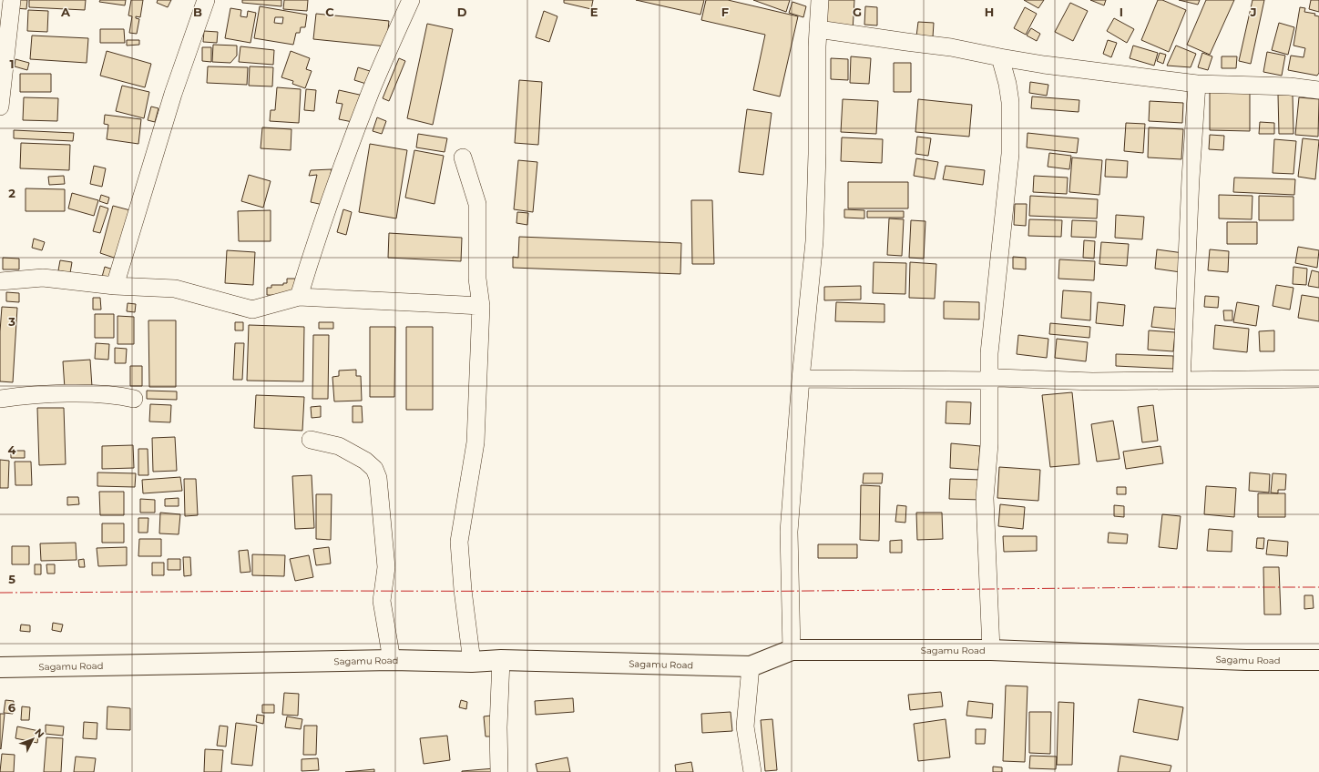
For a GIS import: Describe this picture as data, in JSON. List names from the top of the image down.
{
  "streets": {
    "highway": ["Sagamu Road"]
  },
  "north": "top right",
  "grid": {
    "columns": [
      "A",
      "B",
      "C",
      "D",
      "E",
      "F",
      "G",
      "H",
      "I",
      "J"
    ],
    "rows": [
      "1",
      "2",
      "3",
      "4",
      "5",
      "6"
    ]
  }
}
